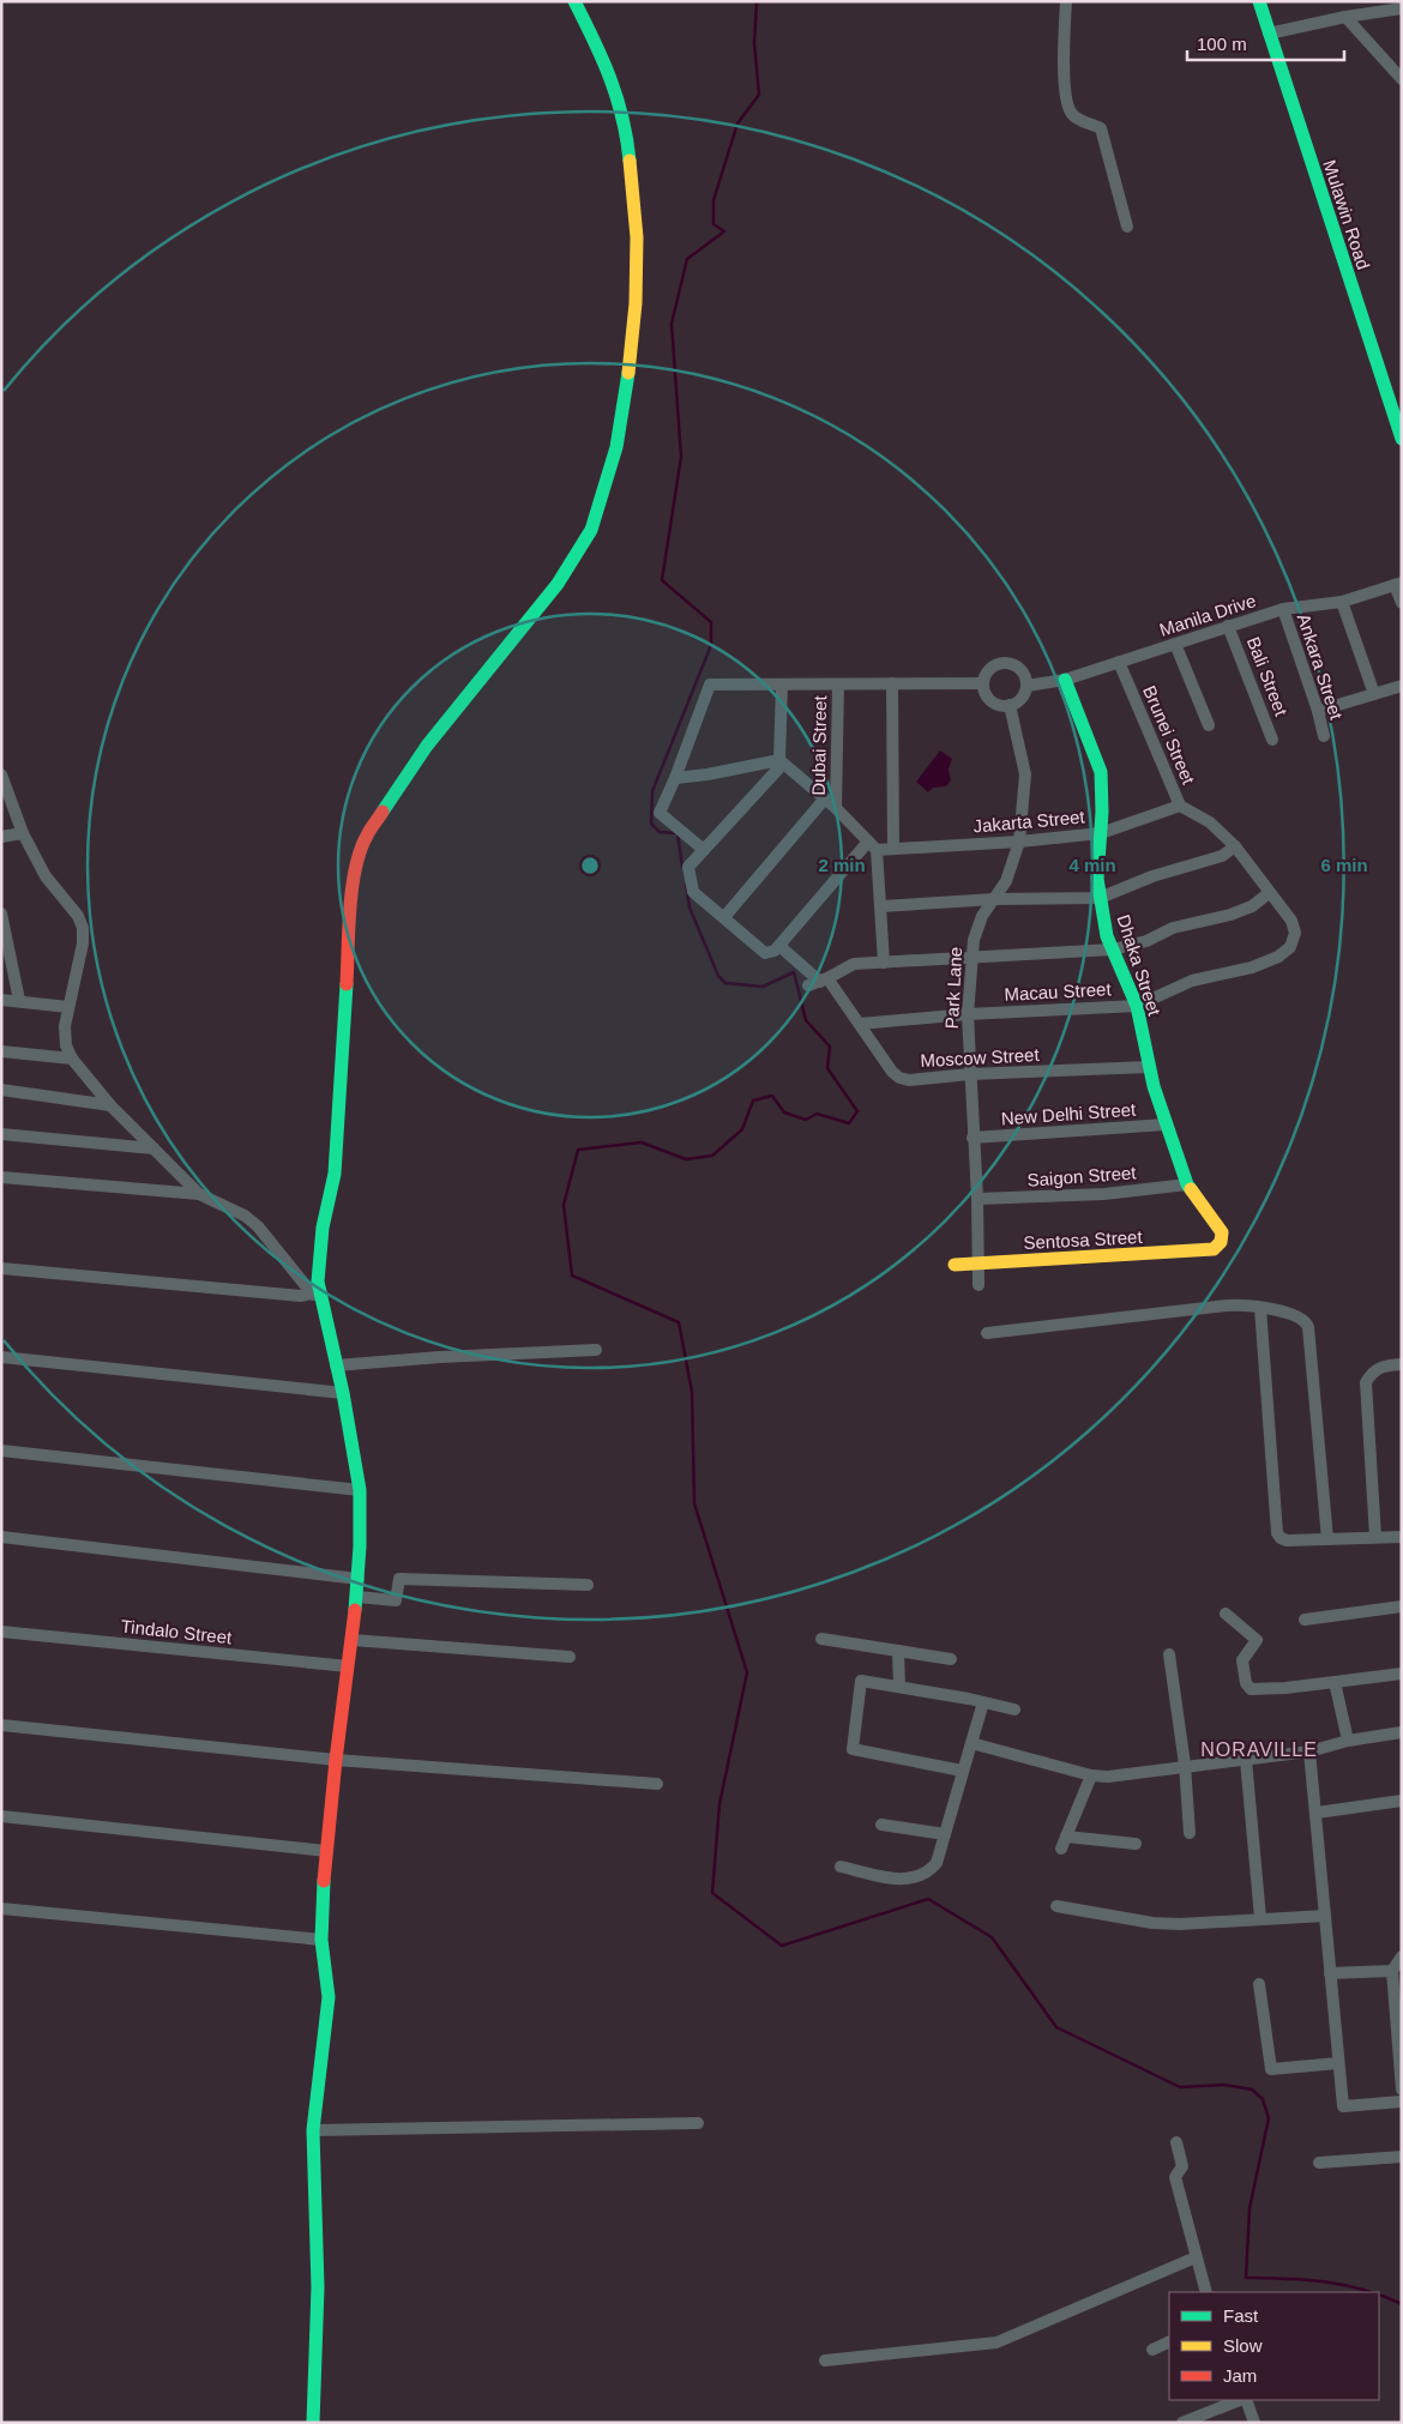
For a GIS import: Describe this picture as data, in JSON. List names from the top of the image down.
{
  "streets": {
    "street": [
      "Mulawin Road",
      "Manila Drive",
      "Ankara Street",
      "Bali Street",
      "Brunei Street",
      "Dubai Street",
      "Jakarta Street",
      "Dhaka Street",
      "Park Lane",
      "Macau Street",
      "Moscow Street",
      "New Delhi Street",
      "Saigon Street",
      "Sentosa Street",
      "Tindalo Street"
    ]
  },
  "crossings": [
    ["Manila Drive", "Ankara Street"],
    ["Manila Drive", "Bali Street"],
    ["Manila Drive", "Brunei Street"],
    ["Manila Drive", "Dhaka Street"],
    ["Manila Drive", "Park Lane"],
    ["Brunei Street", "Jakarta Street"],
    ["Brunei Street", "Macau Street"],
    ["Jakarta Street", "Dhaka Street"],
    ["Jakarta Street", "Park Lane"],
    ["Dhaka Street", "Macau Street"],
    ["Dhaka Street", "Moscow Street"],
    ["Dhaka Street", "New Delhi Street"],
    ["Dhaka Street", "Saigon Street"],
    ["Dhaka Street", "Sentosa Street"],
    ["Park Lane", "Macau Street"],
    ["Park Lane", "Moscow Street"],
    ["Park Lane", "New Delhi Street"],
    ["Park Lane", "Saigon Street"],
    ["Park Lane", "Sentosa Street"],
    ["Macau Street", "Moscow Street"]
  ],
  "districts": ["NORAVILLE"],
  "legend": ["Fast", "Slow", "Jam"],
  "scale_bar": "100 m",
  "rings": ["2 min", "4 min", "6 min"]
}
